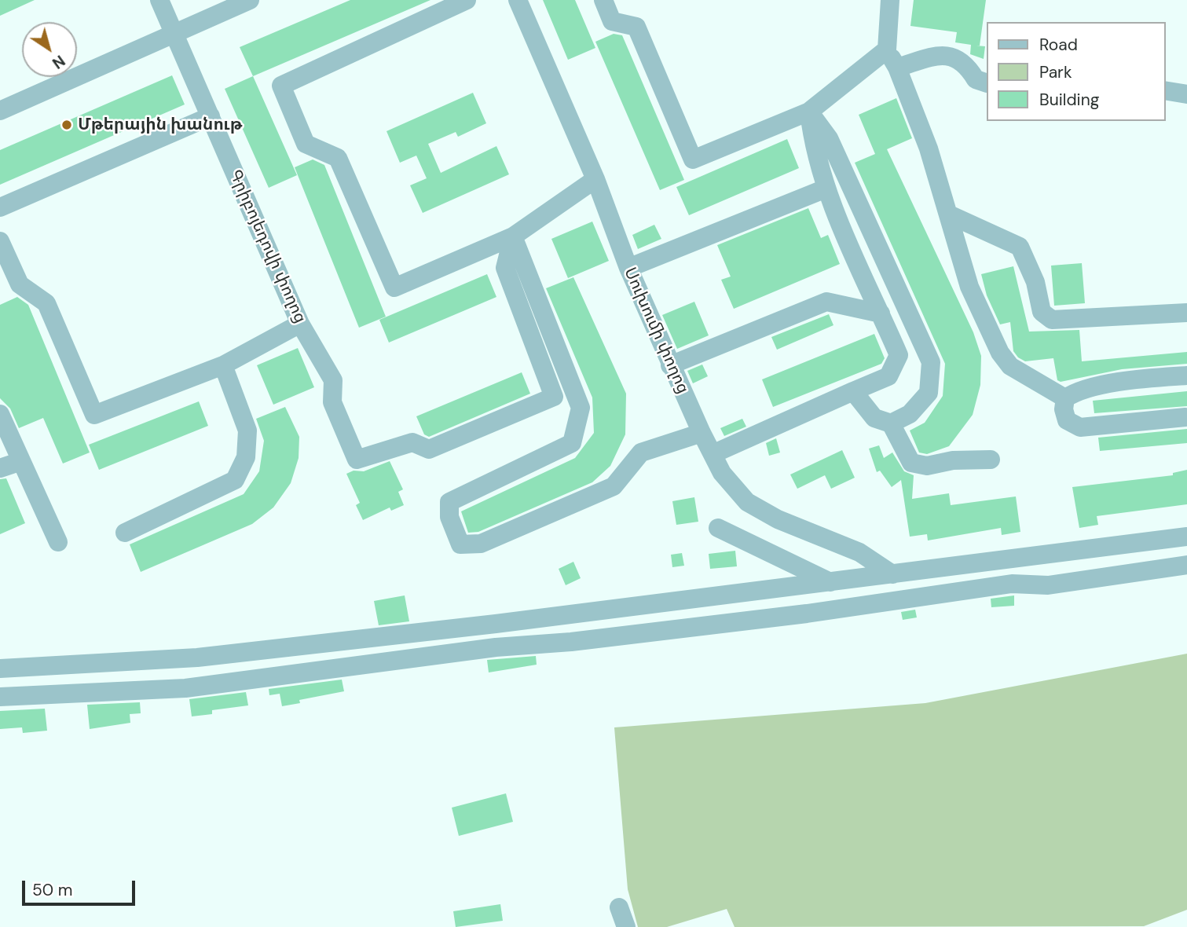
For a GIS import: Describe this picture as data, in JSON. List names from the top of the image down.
{
  "streets": {
    "street": ["Գրիբոյեդովի փողոց", "Սուխումի փողոց"]
  },
  "places": ["Մթերային խանութ"],
  "legend": ["Road", "Park", "Building"],
  "scale_bar": "50 m",
  "north": "bottom right"
}
